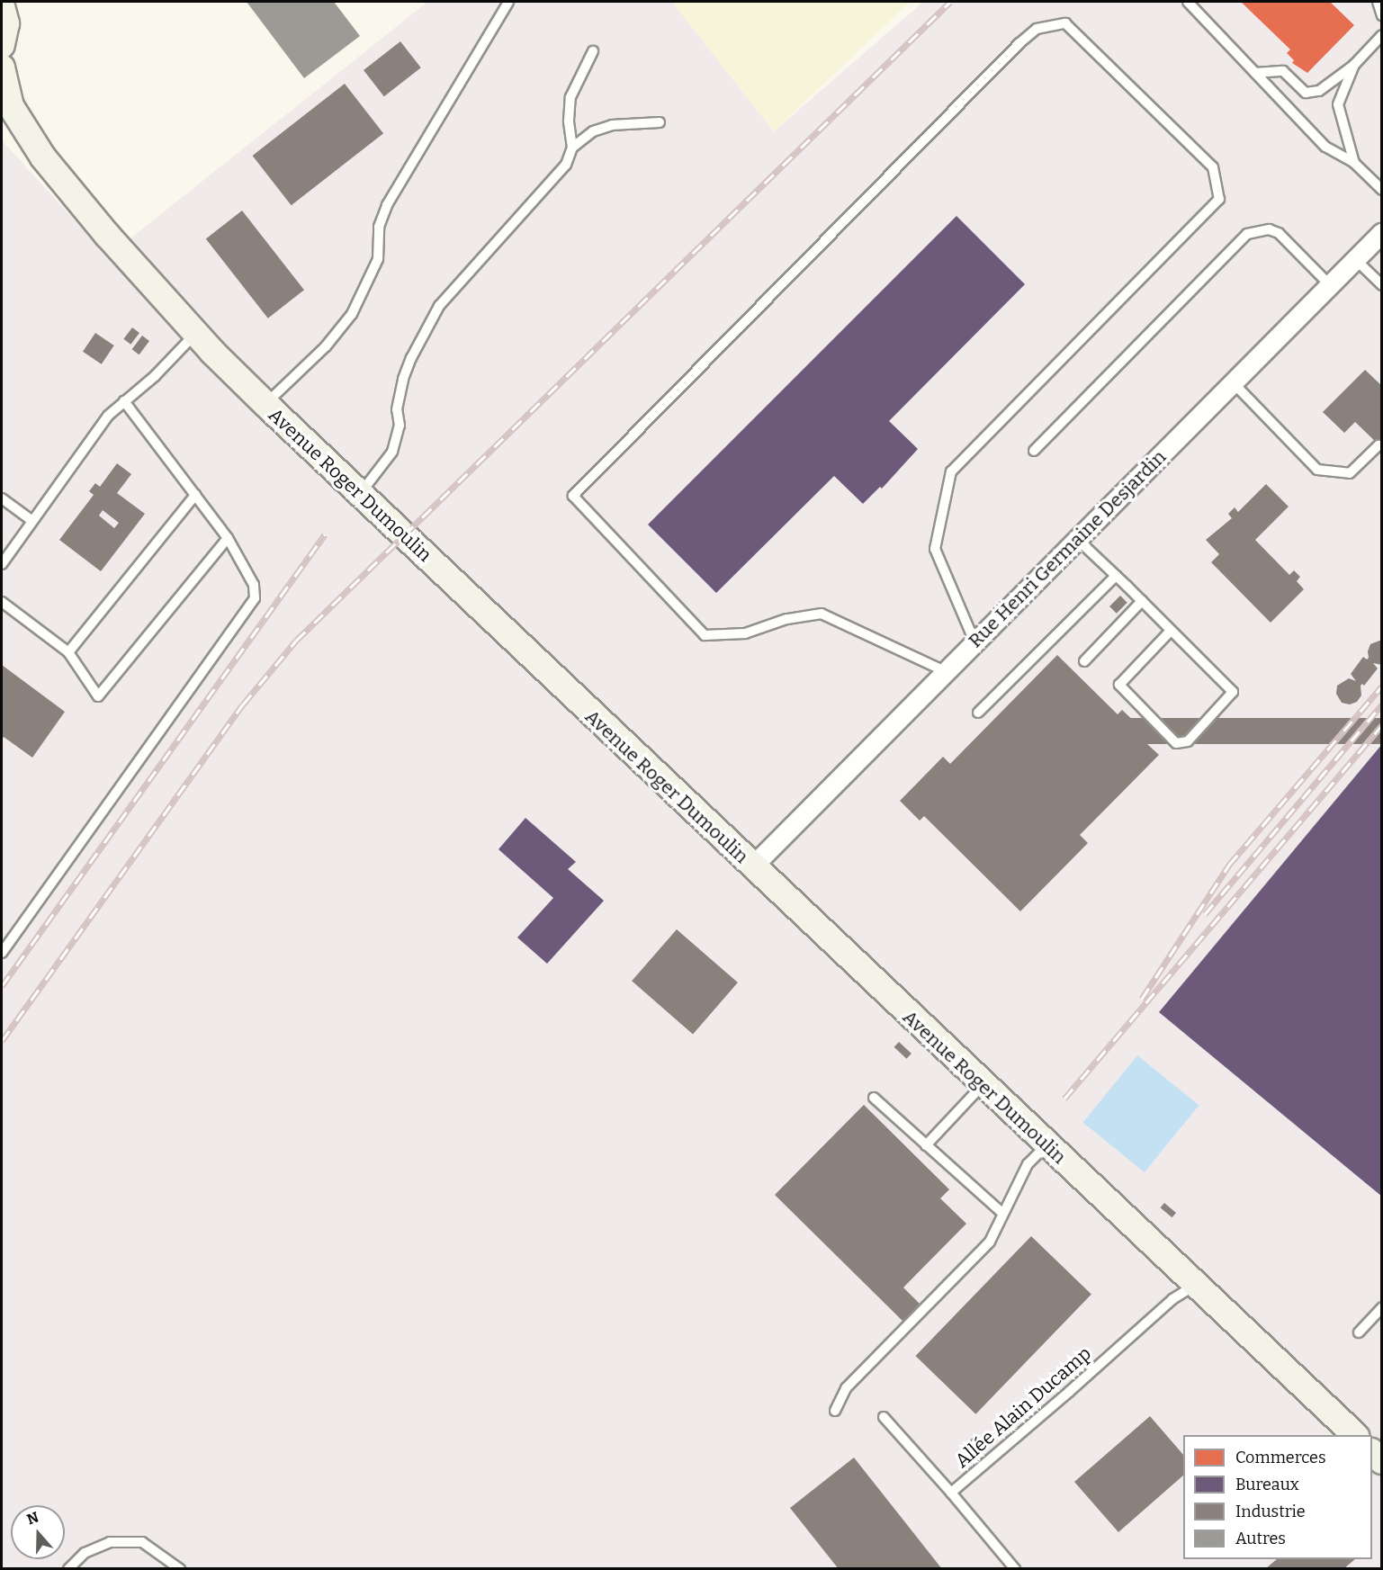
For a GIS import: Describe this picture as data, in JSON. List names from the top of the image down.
{
  "streets": {
    "main road": ["Avenue Roger Dumoulin"],
    "street": ["Rue Henri Germaine Desjardin"],
    "lane": ["Allée Alain Ducamp"]
  },
  "crossings": [
    ["Avenue Roger Dumoulin", "Rue Henri Germaine Desjardin"],
    ["Avenue Roger Dumoulin", "Allée Alain Ducamp"]
  ],
  "legend": [
    "Commerces",
    "Bureaux",
    "Industrie",
    "Autres"
  ],
  "north": "top"
}
